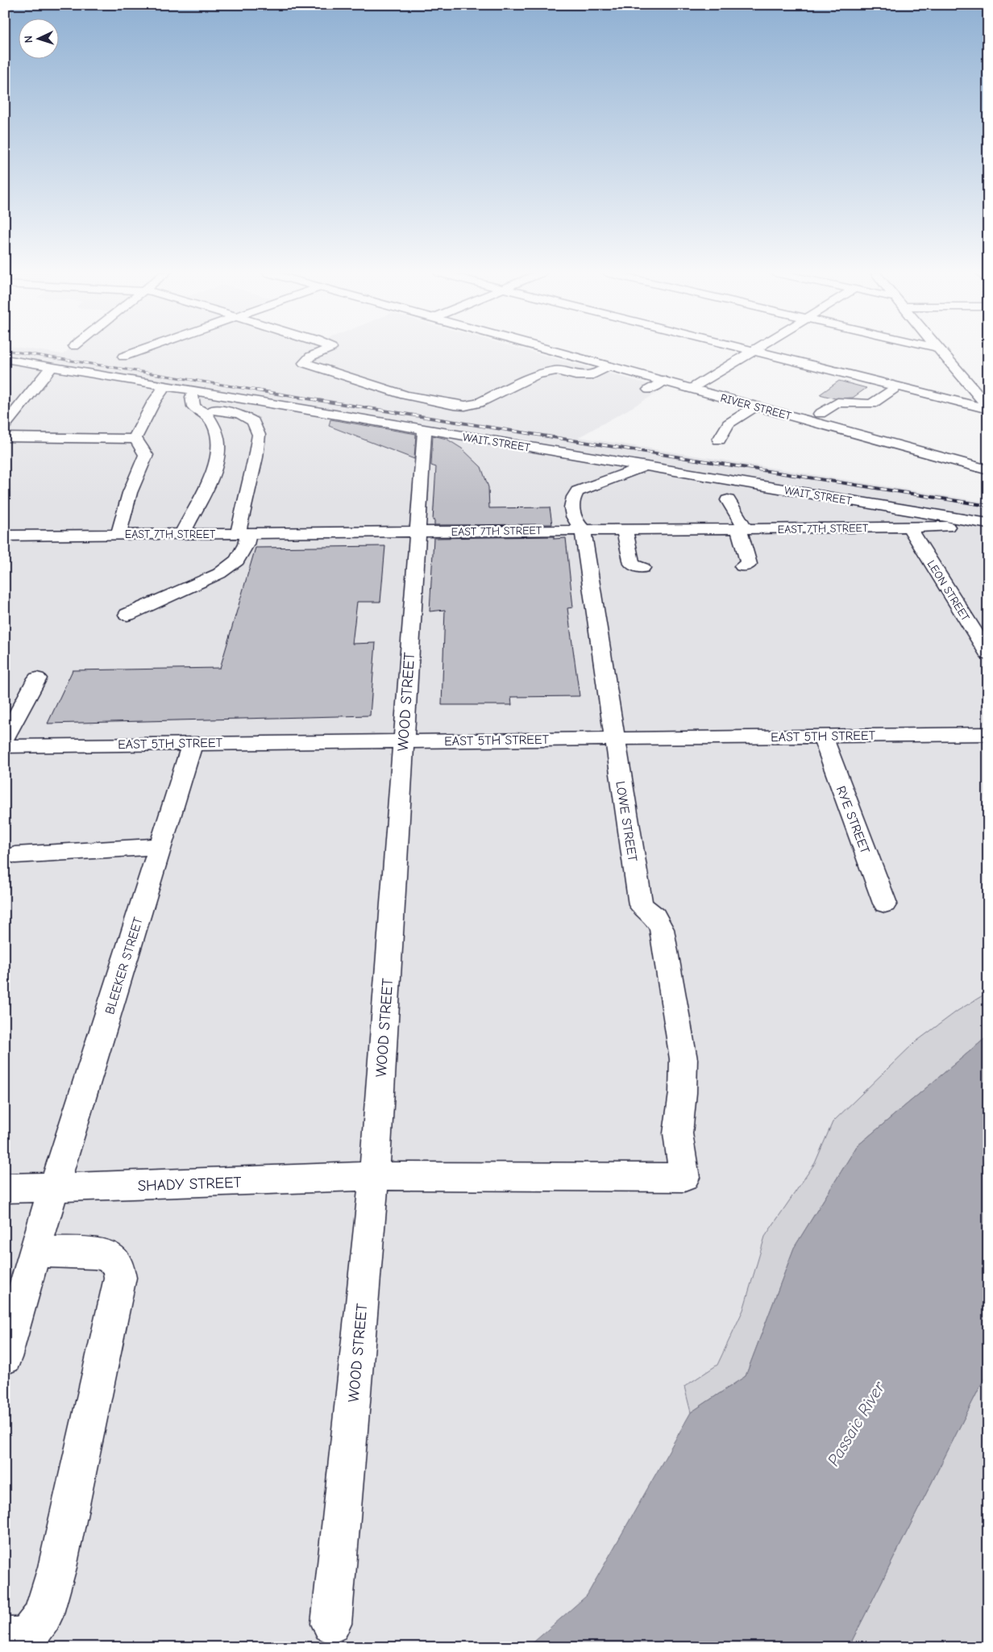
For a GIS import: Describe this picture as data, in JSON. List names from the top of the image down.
{
  "streets": {
    "street": [
      "RIVER STREET",
      "WAIT STREET",
      "EAST 7TH STREET",
      "LEON STREET",
      "WOOD STREET",
      "EAST 5TH STREET",
      "RYE STREET",
      "LOWE STREET",
      "BLEEKER STREET",
      "SHADY STREET"
    ]
  },
  "crossings": [
    ["WAIT STREET", "WOOD STREET"],
    ["EAST 7TH STREET", "LEON STREET"],
    ["EAST 7TH STREET", "WOOD STREET"],
    ["EAST 7TH STREET", "LOWE STREET"],
    ["WOOD STREET", "EAST 5TH STREET"],
    ["WOOD STREET", "SHADY STREET"],
    ["EAST 5TH STREET", "RYE STREET"],
    ["EAST 5TH STREET", "LOWE STREET"],
    ["EAST 5TH STREET", "BLEEKER STREET"],
    ["LOWE STREET", "SHADY STREET"],
    ["BLEEKER STREET", "SHADY STREET"]
  ],
  "water": ["Passaic River"],
  "north": "left"
}
